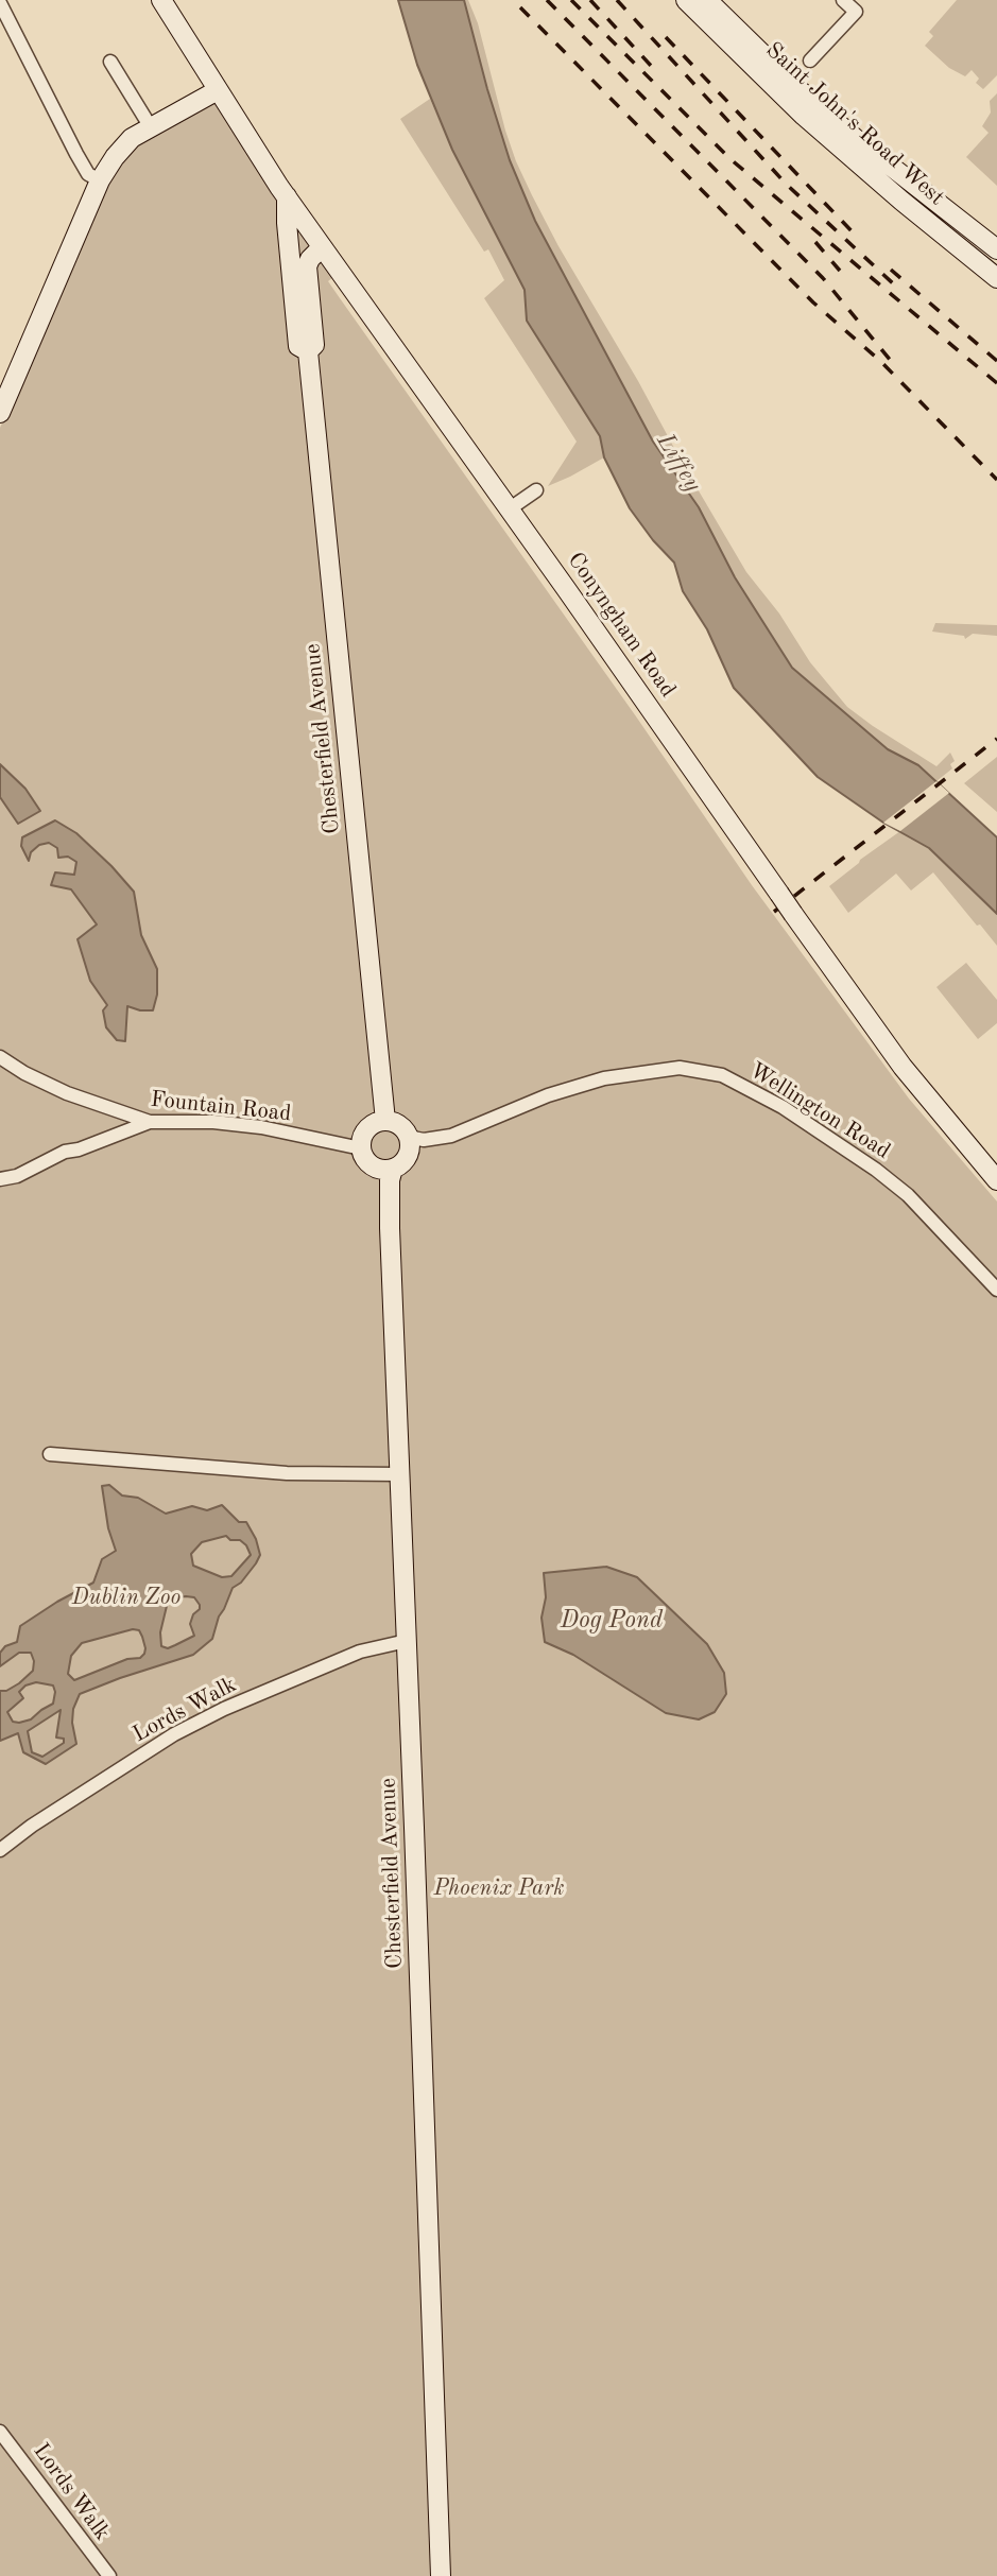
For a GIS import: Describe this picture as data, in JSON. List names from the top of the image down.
{
  "streets": {
    "main road": ["Saint John's Road West", "Conyngham Road", "Chesterfield Avenue"],
    "street": ["Fountain Road", "Wellington Road", "Lords Walk"]
  },
  "crossings": [
    ["Conyngham Road", "Chesterfield Avenue"],
    ["Chesterfield Avenue", "Fountain Road"],
    ["Chesterfield Avenue", "Wellington Road"],
    ["Chesterfield Avenue", "Lords Walk"],
    ["Fountain Road", "Wellington Road"]
  ],
  "water": ["Liffey", "Dog Pond"],
  "parks": ["Dublin Zoo", "Phoenix Park"]
}
